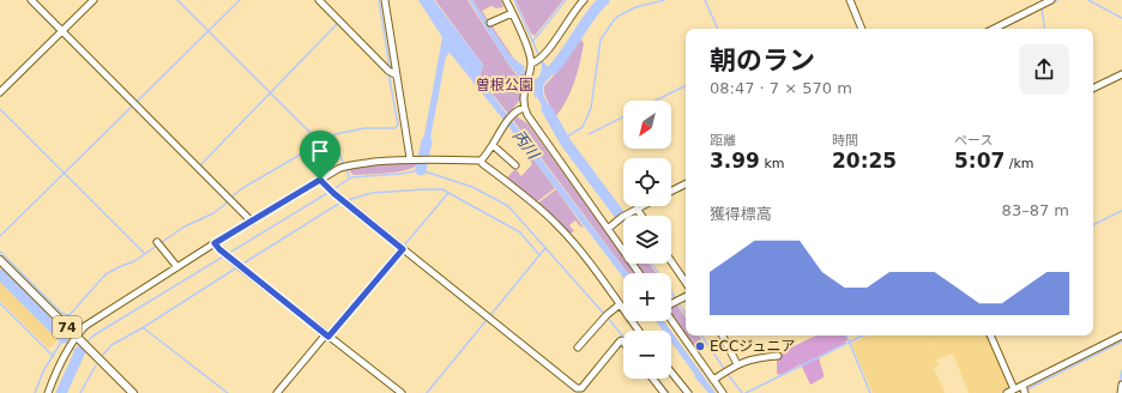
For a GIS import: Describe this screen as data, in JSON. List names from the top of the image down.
{
  "streets": {
    "main road": ["74"]
  },
  "water": ["丙川"],
  "parks": ["曽根公園"],
  "places": ["ECCジュニア"],
  "north": "bottom left",
  "page": {
    "heading": ["朝のラン", "08:47 · 7 × 570 m"],
    "map_buttons": ["+", "−"],
    "stats": [
      ["距離", "3.99 km"],
      ["時間", "20:25"],
      ["ペース", "5:07 /km"]
    ],
    "chart": ["獲得標高", "83–87 m"]
  }
}
